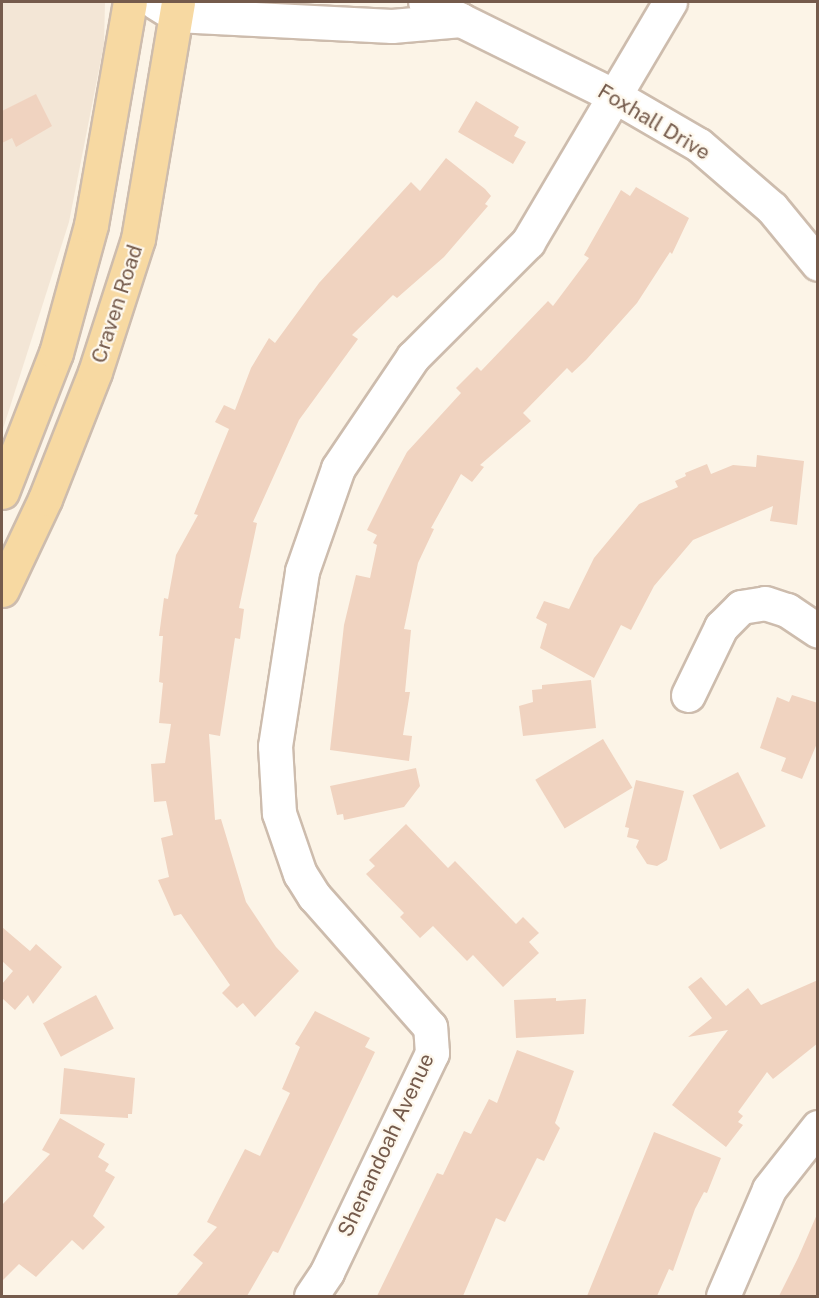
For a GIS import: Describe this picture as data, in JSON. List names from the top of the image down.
{
  "streets": {
    "main road": ["Craven Road"],
    "street": ["Foxhall Drive", "Shenandoah Avenue"]
  },
  "crossings": [
    ["Foxhall Drive", "Shenandoah Avenue"]
  ]
}
